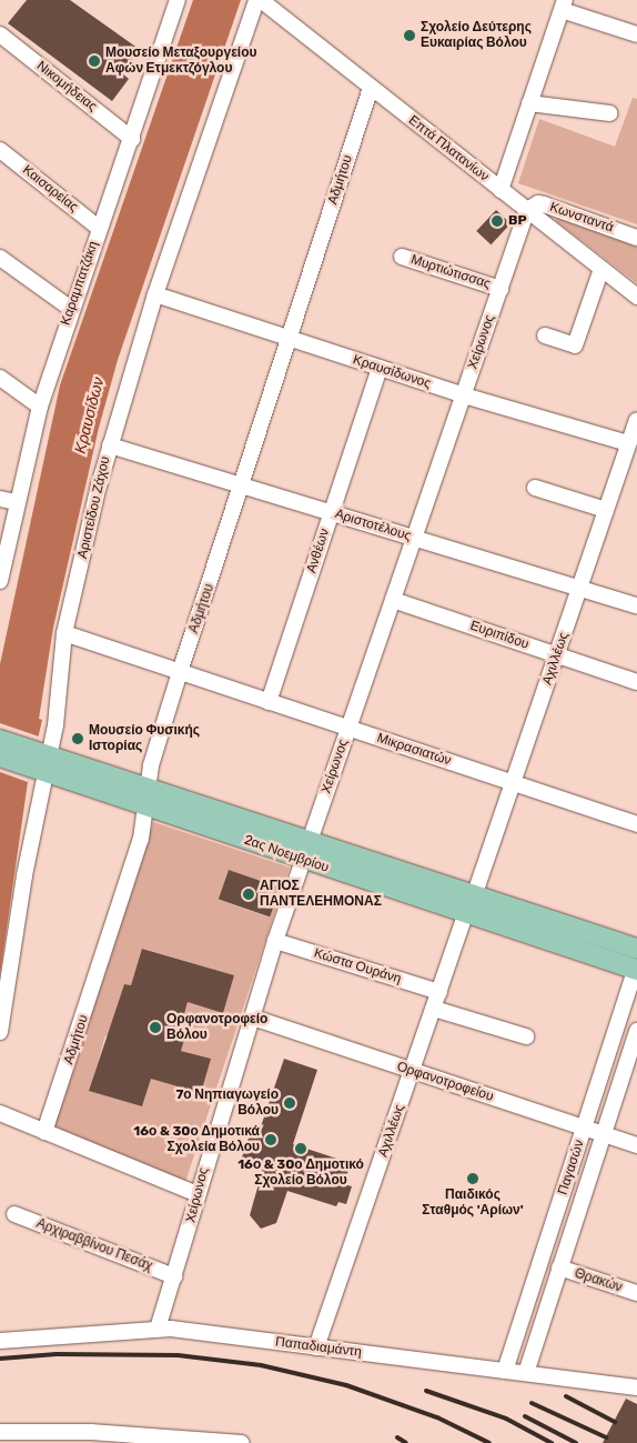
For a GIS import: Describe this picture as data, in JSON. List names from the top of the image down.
{
  "streets": {
    "main road": ["2ας Νοεμβρίου"],
    "street": [
      "Νικομήδειας",
      "Επτά Πλατανίων",
      "Αδμήτου",
      "Καισαρείας",
      "Κωνσταντά",
      "Μυρτιώτισσας",
      "Καραμπατζάκη",
      "Χείρωνος",
      "Κραυσίδωνος",
      "Αριστείδου Ζάχου",
      "Αριστοτέλους",
      "Ανθέων",
      "Ευριπίδου",
      "Αχιλλέως",
      "Μικρασιατών",
      "Κώστα Ουράνη",
      "Ορφανοτροφείου",
      "Παγασών",
      "Αρχιραββίνου Πεσάχ",
      "Θρακών",
      "Παπαδιαμάντη"
    ]
  },
  "crossings": [
    ["Νικομήδειας", "Καραμπατζάκη"],
    ["Επτά Πλατανίων", "Αδμήτου"],
    ["Επτά Πλατανίων", "Κωνσταντά"],
    ["Επτά Πλατανίων", "Χείρωνος"],
    ["Επτά Πλατανίων", "Αριστείδου Ζάχου"],
    ["Αδμήτου", "Κραυσίδωνος"],
    ["Αδμήτου", "Αριστοτέλους"],
    ["Αδμήτου", "Μικρασιατών"],
    ["Αδμήτου", "2ας Νοεμβρίου"],
    ["Καισαρείας", "Καραμπατζάκη"],
    ["Κωνσταντά", "Χείρωνος"],
    ["Μυρτιώτισσας", "Χείρωνος"],
    ["Χείρωνος", "Κραυσίδωνος"],
    ["Χείρωνος", "Αριστοτέλους"],
    ["Χείρωνος", "Ευριπίδου"],
    ["Χείρωνος", "Μικρασιατών"],
    ["Χείρωνος", "2ας Νοεμβρίου"],
    ["Χείρωνος", "Κώστα Ουράνη"],
    ["Χείρωνος", "Ορφανοτροφείου"],
    ["Χείρωνος", "Αρχιραββίνου Πεσάχ"],
    ["Χείρωνος", "Παπαδιαμάντη"],
    ["Κραυσίδωνος", "Αριστείδου Ζάχου"],
    ["Κραυσίδωνος", "Ανθέων"],
    ["Κραυσίδωνος", "Αχιλλέως"],
    ["Αριστείδου Ζάχου", "Αριστοτέλους"],
    ["Αριστείδου Ζάχου", "Μικρασιατών"],
    ["Αριστείδου Ζάχου", "2ας Νοεμβρίου"],
    ["Αριστοτέλους", "Ανθέων"],
    ["Αριστοτέλους", "Αχιλλέως"],
    ["Ανθέων", "Μικρασιατών"],
    ["Ευριπίδου", "Αχιλλέως"],
    ["Αχιλλέως", "Μικρασιατών"],
    ["Αχιλλέως", "2ας Νοεμβρίου"],
    ["Αχιλλέως", "Κώστα Ουράνη"],
    ["Αχιλλέως", "Ορφανοτροφείου"],
    ["Αχιλλέως", "Παπαδιαμάντη"],
    ["2ας Νοεμβρίου", "Παγασών"],
    ["Ορφανοτροφείου", "Παγασών"],
    ["Παγασών", "Θρακών"],
    ["Παγασών", "Παπαδιαμάντη"]
  ],
  "water": ["Κραυσίδων"],
  "places": [
    "Σχολείο Δεύτερης Ευκαιρίας Βόλου",
    "Μουσείο Μεταξουργείου Αφών Ετμεκτζόγλου",
    "BP",
    "Μουσείο Φυσικής Ιστορίας",
    "ΑΓΙΟΣ ΠΑΝΤΕΛΕΗΜΟΝΑΣ",
    "Ορφανοτροφείο Βόλου",
    "7ο Νηπιαγωγείο Βόλου",
    "16ο & 30ο Δημοτικά Σχολεία Βόλου",
    "16ο & 30ο Δημοτικό Σχολείο Βόλου",
    "Παιδικός Σταθμός 'Αρίων'"
  ]
}
